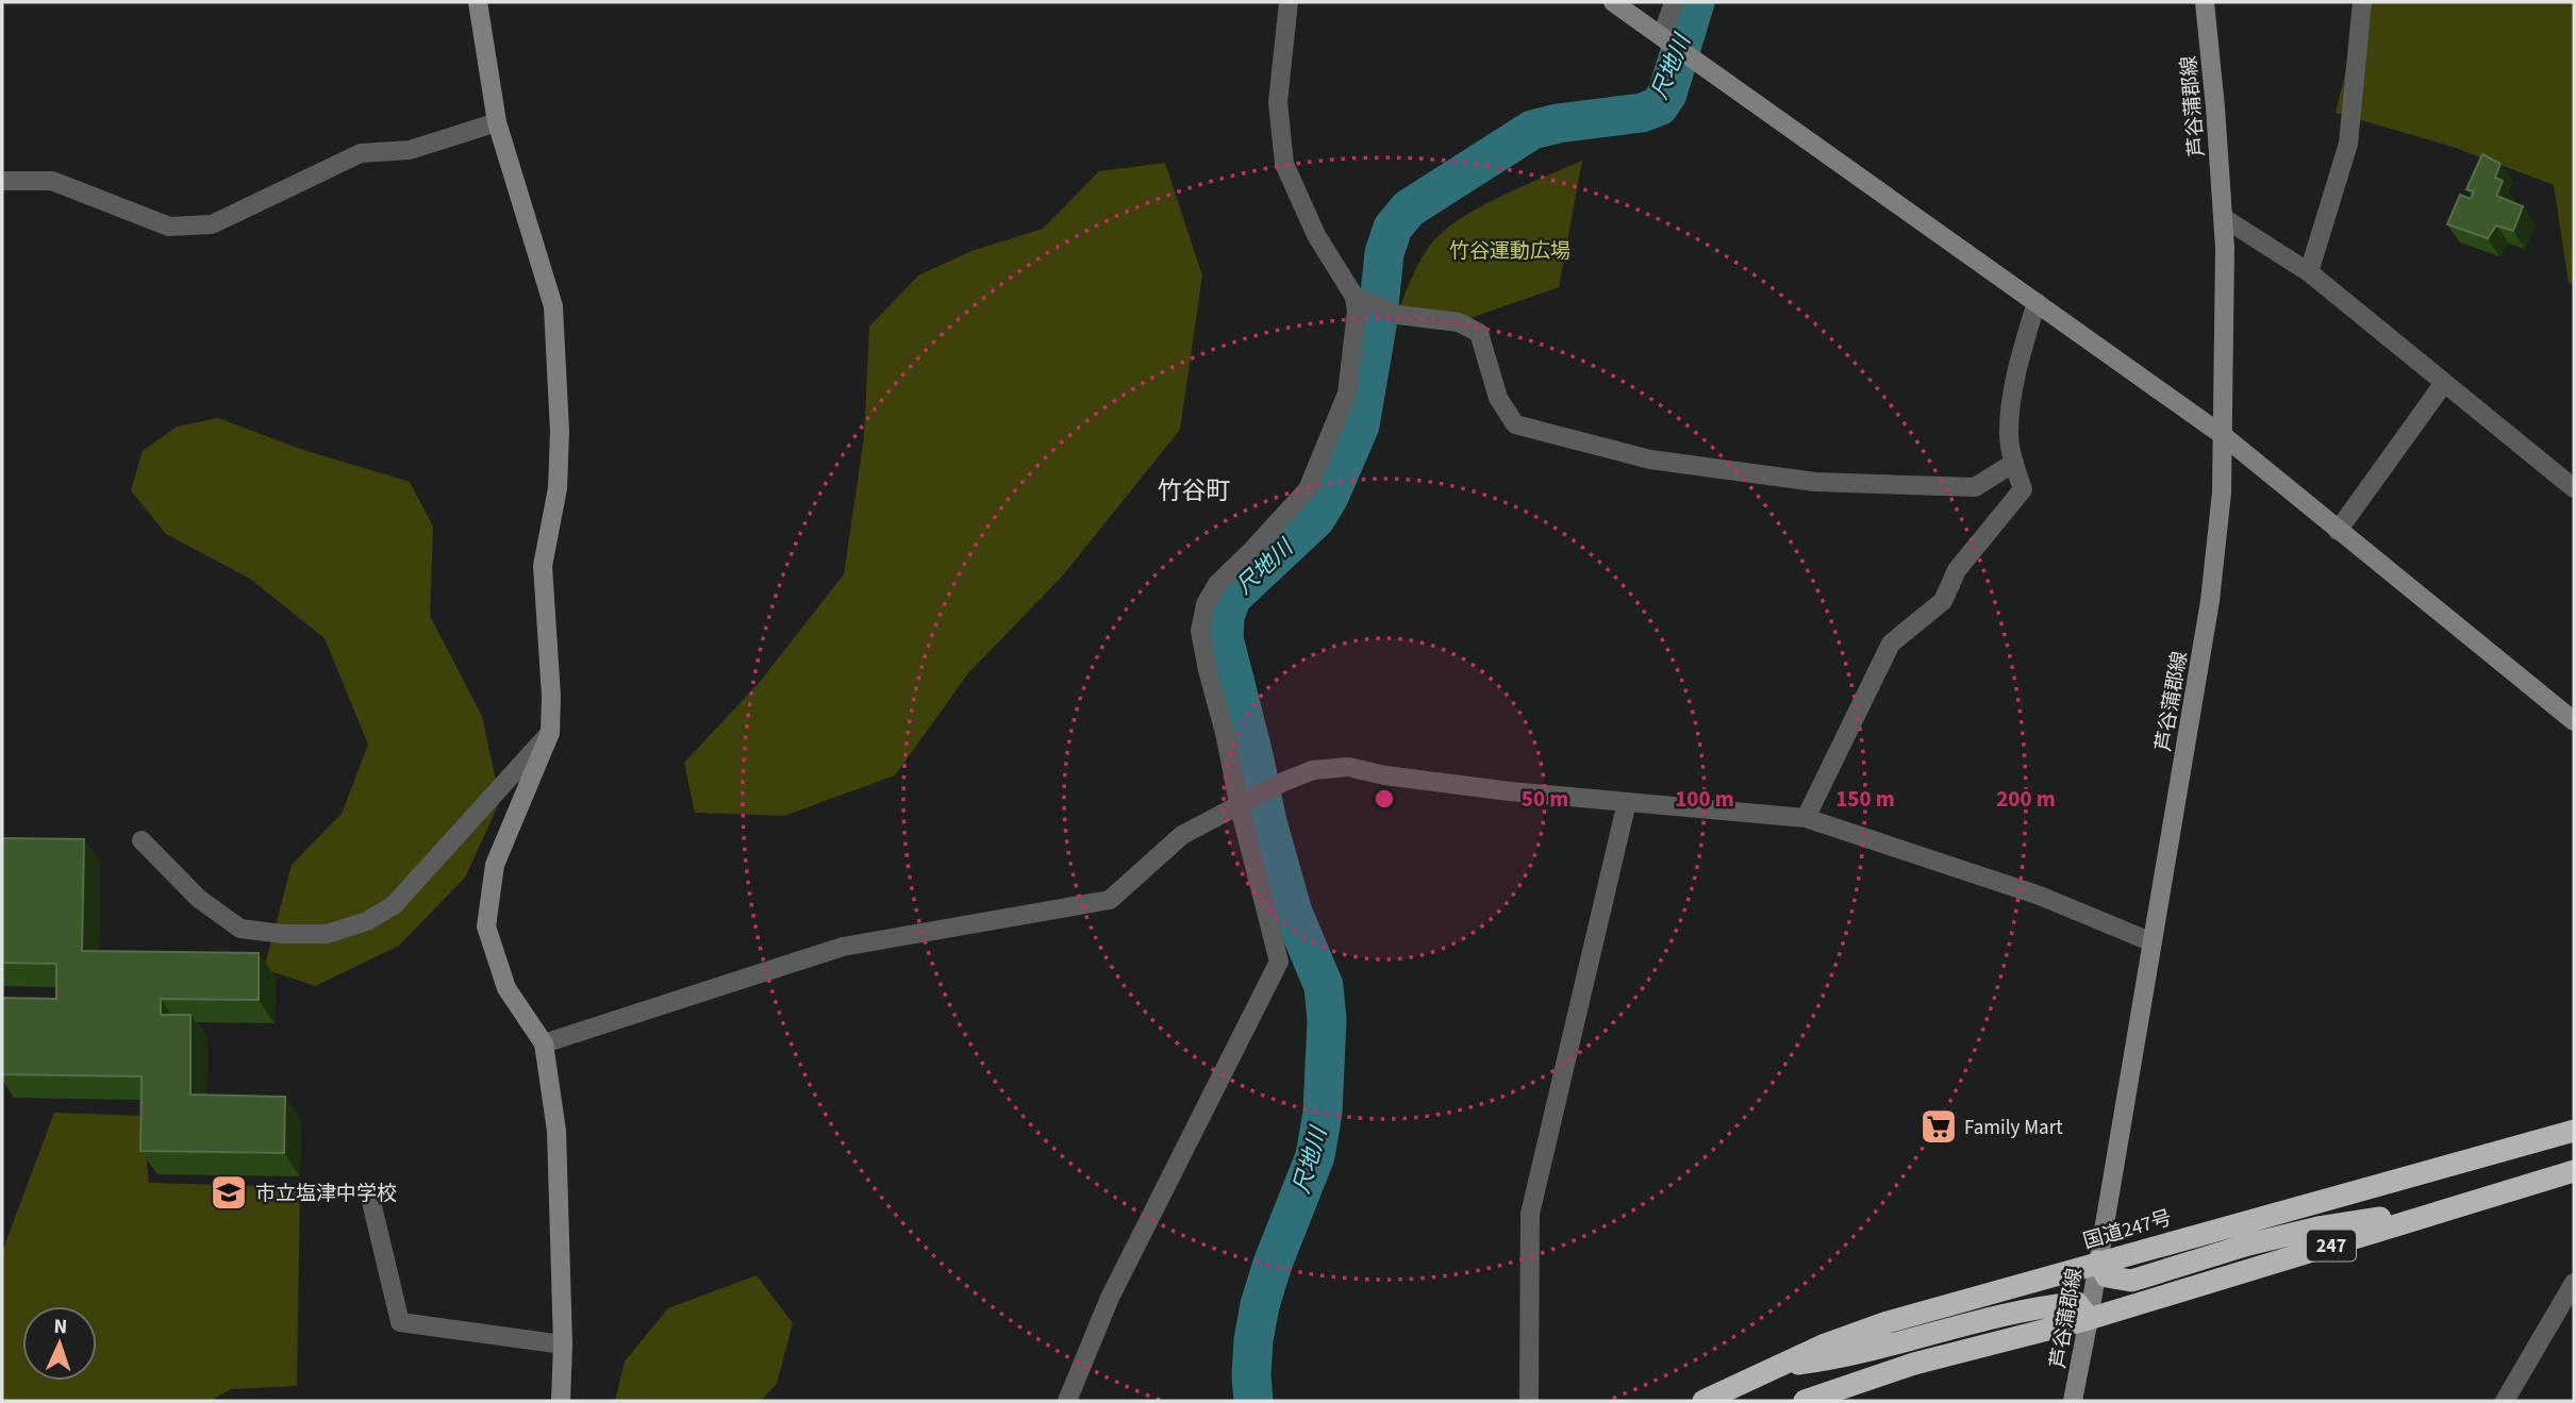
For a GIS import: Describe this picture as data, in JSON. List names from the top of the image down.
{
  "streets": {
    "highway": ["国道247号", "247"],
    "street": ["芦谷蒲郡線"]
  },
  "crossings": [
    ["芦谷蒲郡線", "国道247号"],
    ["芦谷蒲郡線", "247"],
    ["国道247号", "247"]
  ],
  "districts": ["竹谷町"],
  "water": ["尺地川"],
  "parks": ["竹谷運動広場"],
  "places": {
    "supermarket": ["Family Mart"],
    "school or university": ["市立塩津中学校"]
  },
  "north": "top",
  "rings": [
    "50 m",
    "100 m",
    "150 m",
    "200 m"
  ]
}
